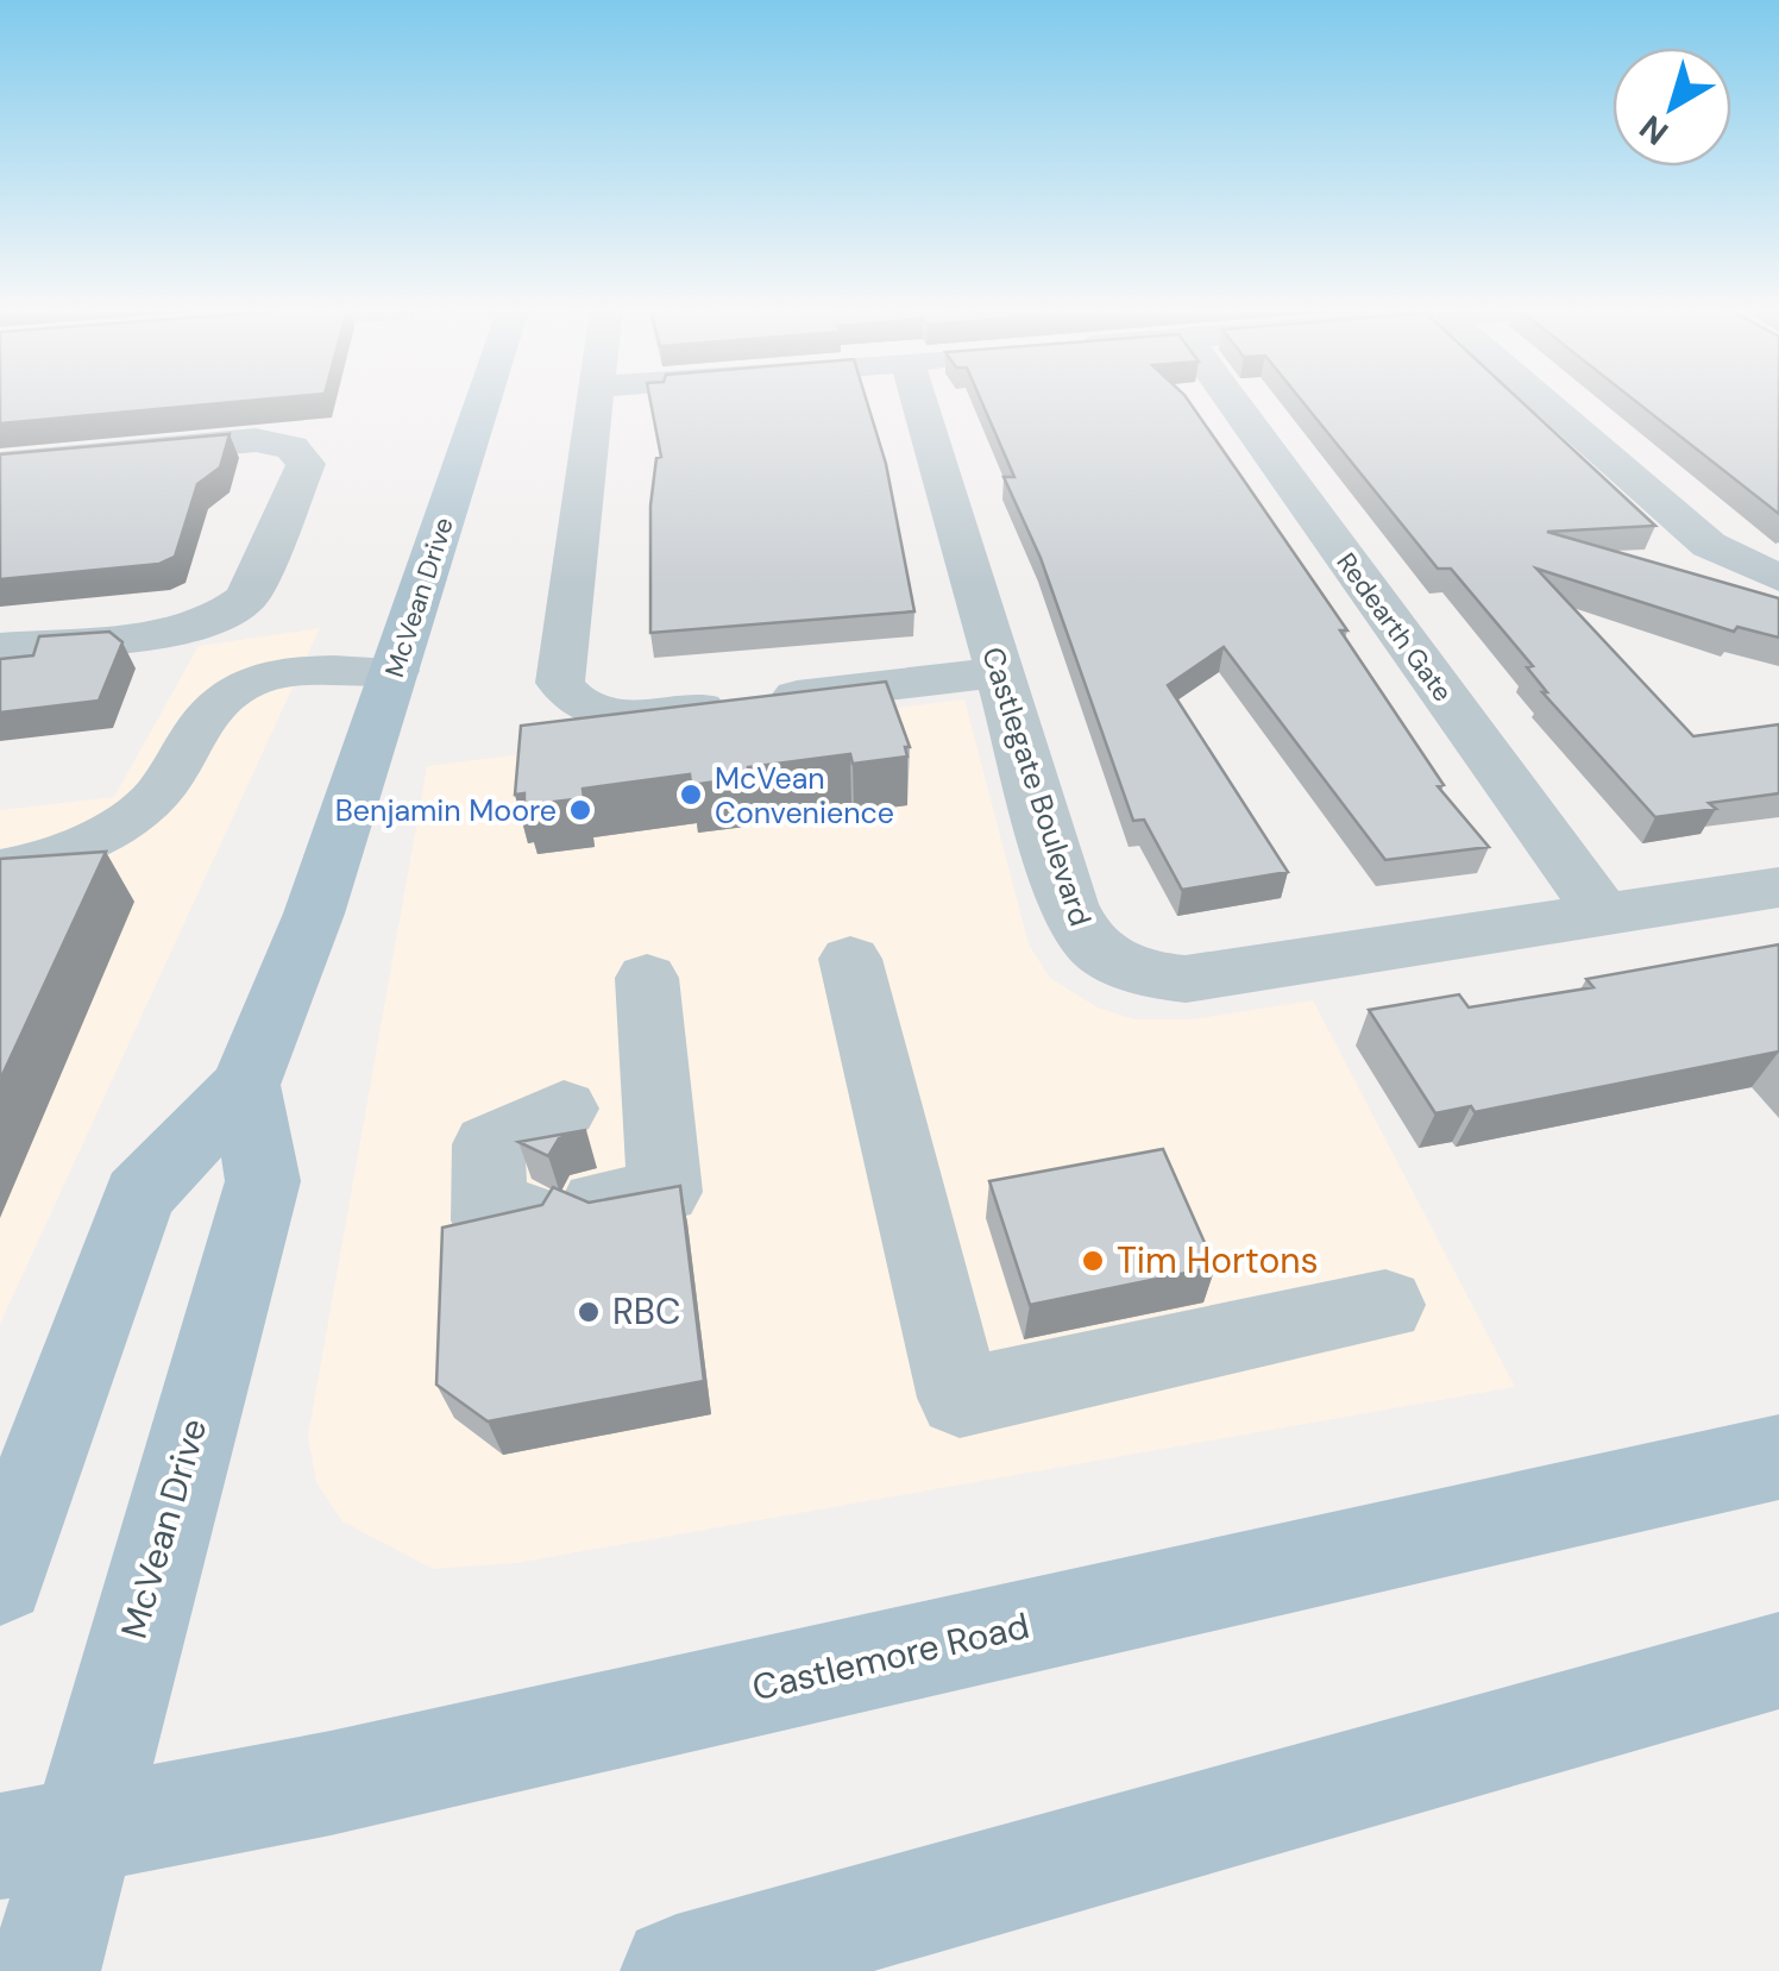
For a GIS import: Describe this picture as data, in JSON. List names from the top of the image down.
{
  "streets": {
    "main road": ["McVean Drive", "Castlemore Road"],
    "street": ["Redearth Gate", "Castlegate Boulevard"]
  },
  "crossings": [
    ["McVean Drive", "Castlemore Road"],
    ["Redearth Gate", "Castlegate Boulevard"]
  ],
  "places": [
    "McVean Convenience",
    "Benjamin Moore",
    "Tim Hortons",
    "RBC"
  ],
  "north": "bottom left"
}
